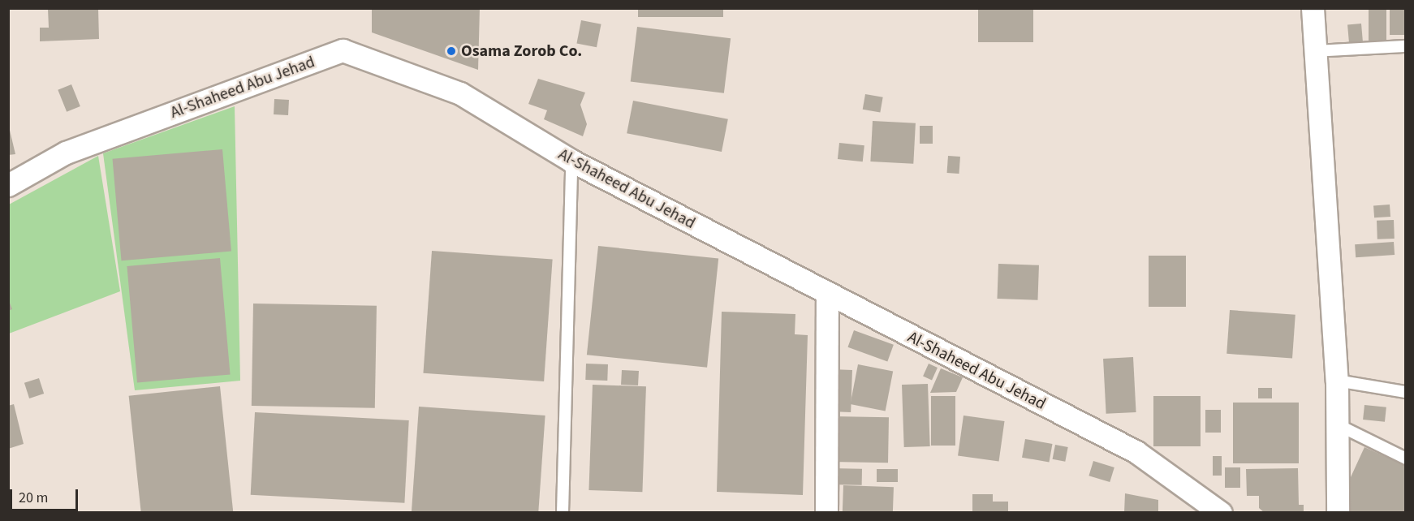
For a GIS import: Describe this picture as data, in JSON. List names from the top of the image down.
{
  "streets": {
    "street": ["Al-Shaheed Abu Jehad"]
  },
  "places": ["Osama Zorob Co."],
  "scale_bar": "20 m"
}
